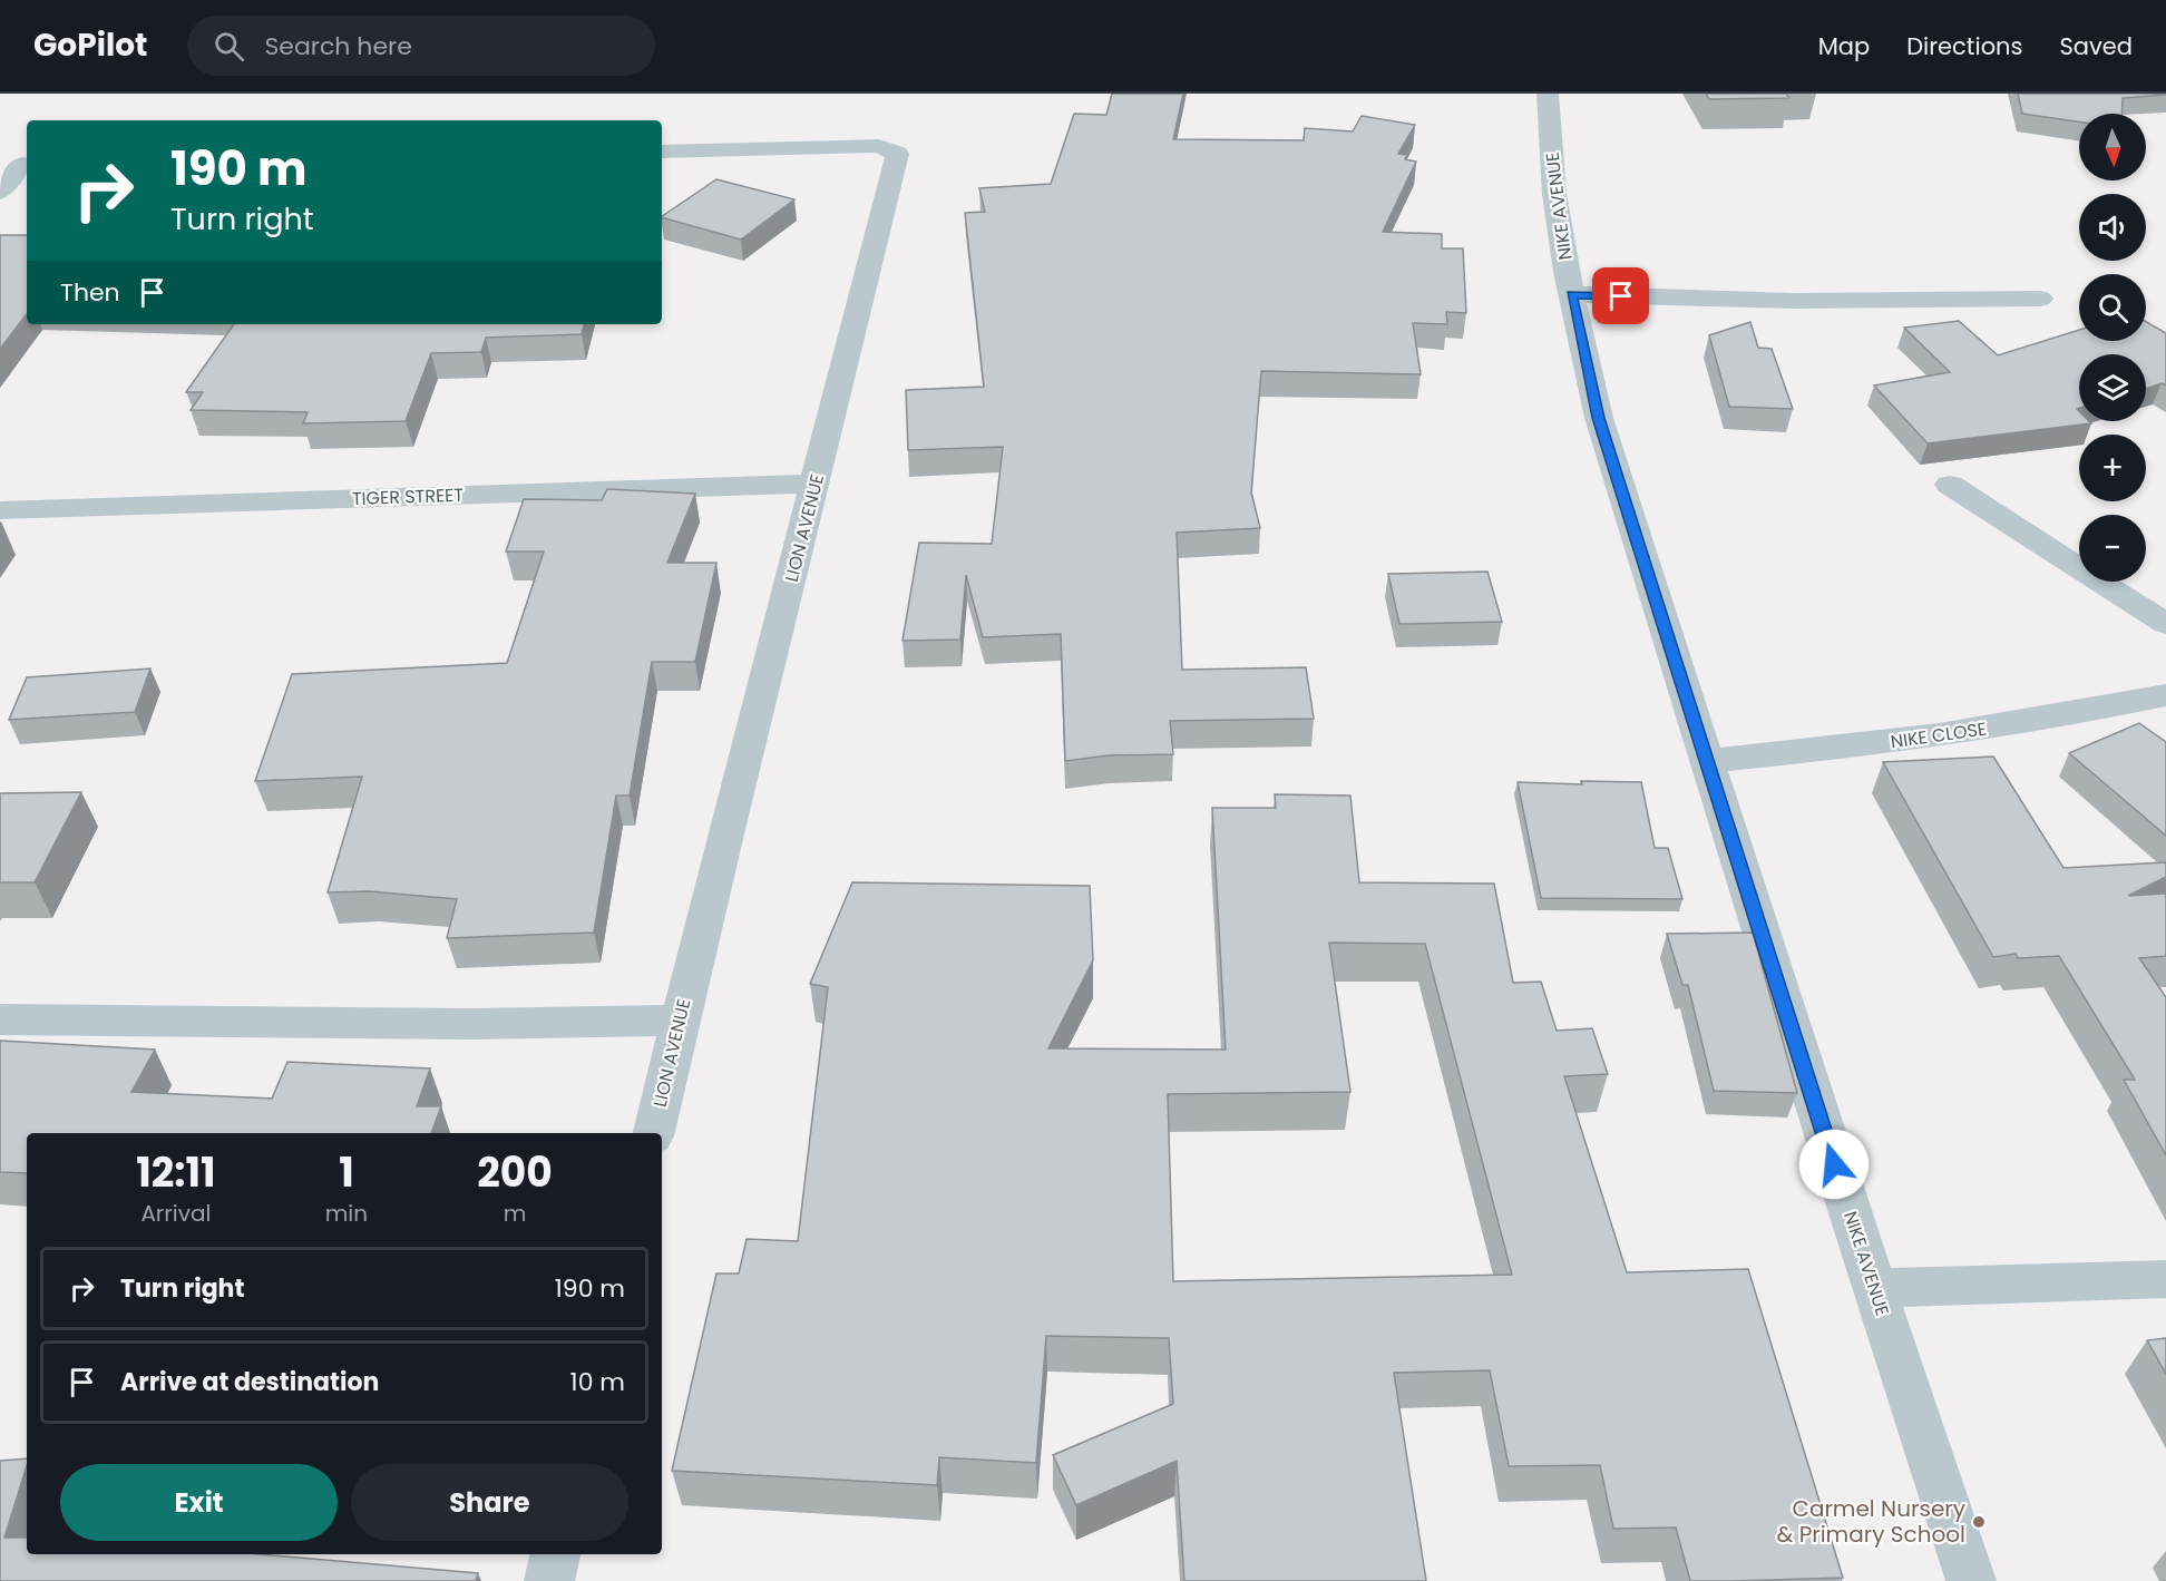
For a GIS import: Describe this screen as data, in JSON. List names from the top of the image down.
{
  "streets": {
    "street": [
      "NIKE AVENUE",
      "TIGER STREET",
      "LION AVENUE",
      "NIKE CLOSE"
    ]
  },
  "crossings": [
    ["NIKE AVENUE", "NIKE CLOSE"],
    ["TIGER STREET", "LION AVENUE"]
  ],
  "places": ["Carmel Nursery & Primary School"],
  "north": "bottom",
  "page": {
    "header": "GoPilot",
    "search": "Search here",
    "nav": ["Map", "Directions", "Saved"],
    "map_buttons": ["+", "−"],
    "turn": ["190 m", "Turn right"],
    "then": "Then",
    "eta": [
      "12:11",
      "Arrival",
      "1",
      "min",
      "200",
      "m"
    ],
    "list": [
      {
        "name": "Turn right",
        "value": "190 m"
      },
      {
        "name": "Arrive at destination",
        "value": "10 m"
      }
    ],
    "buttons": ["Exit", "Share"]
  }
}
